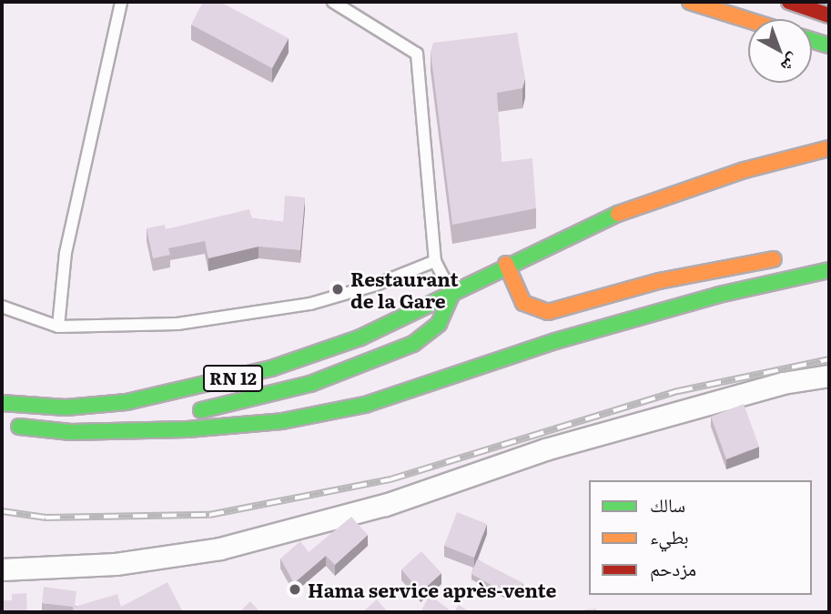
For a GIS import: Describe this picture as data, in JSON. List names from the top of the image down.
{
  "streets": {
    "highway": ["RN 12"]
  },
  "places": ["Restaurant de la Gare", "Hama service après-vente"],
  "legend": ["سالك", "بطيء", "مزدحم"],
  "north": "bottom right"
}
